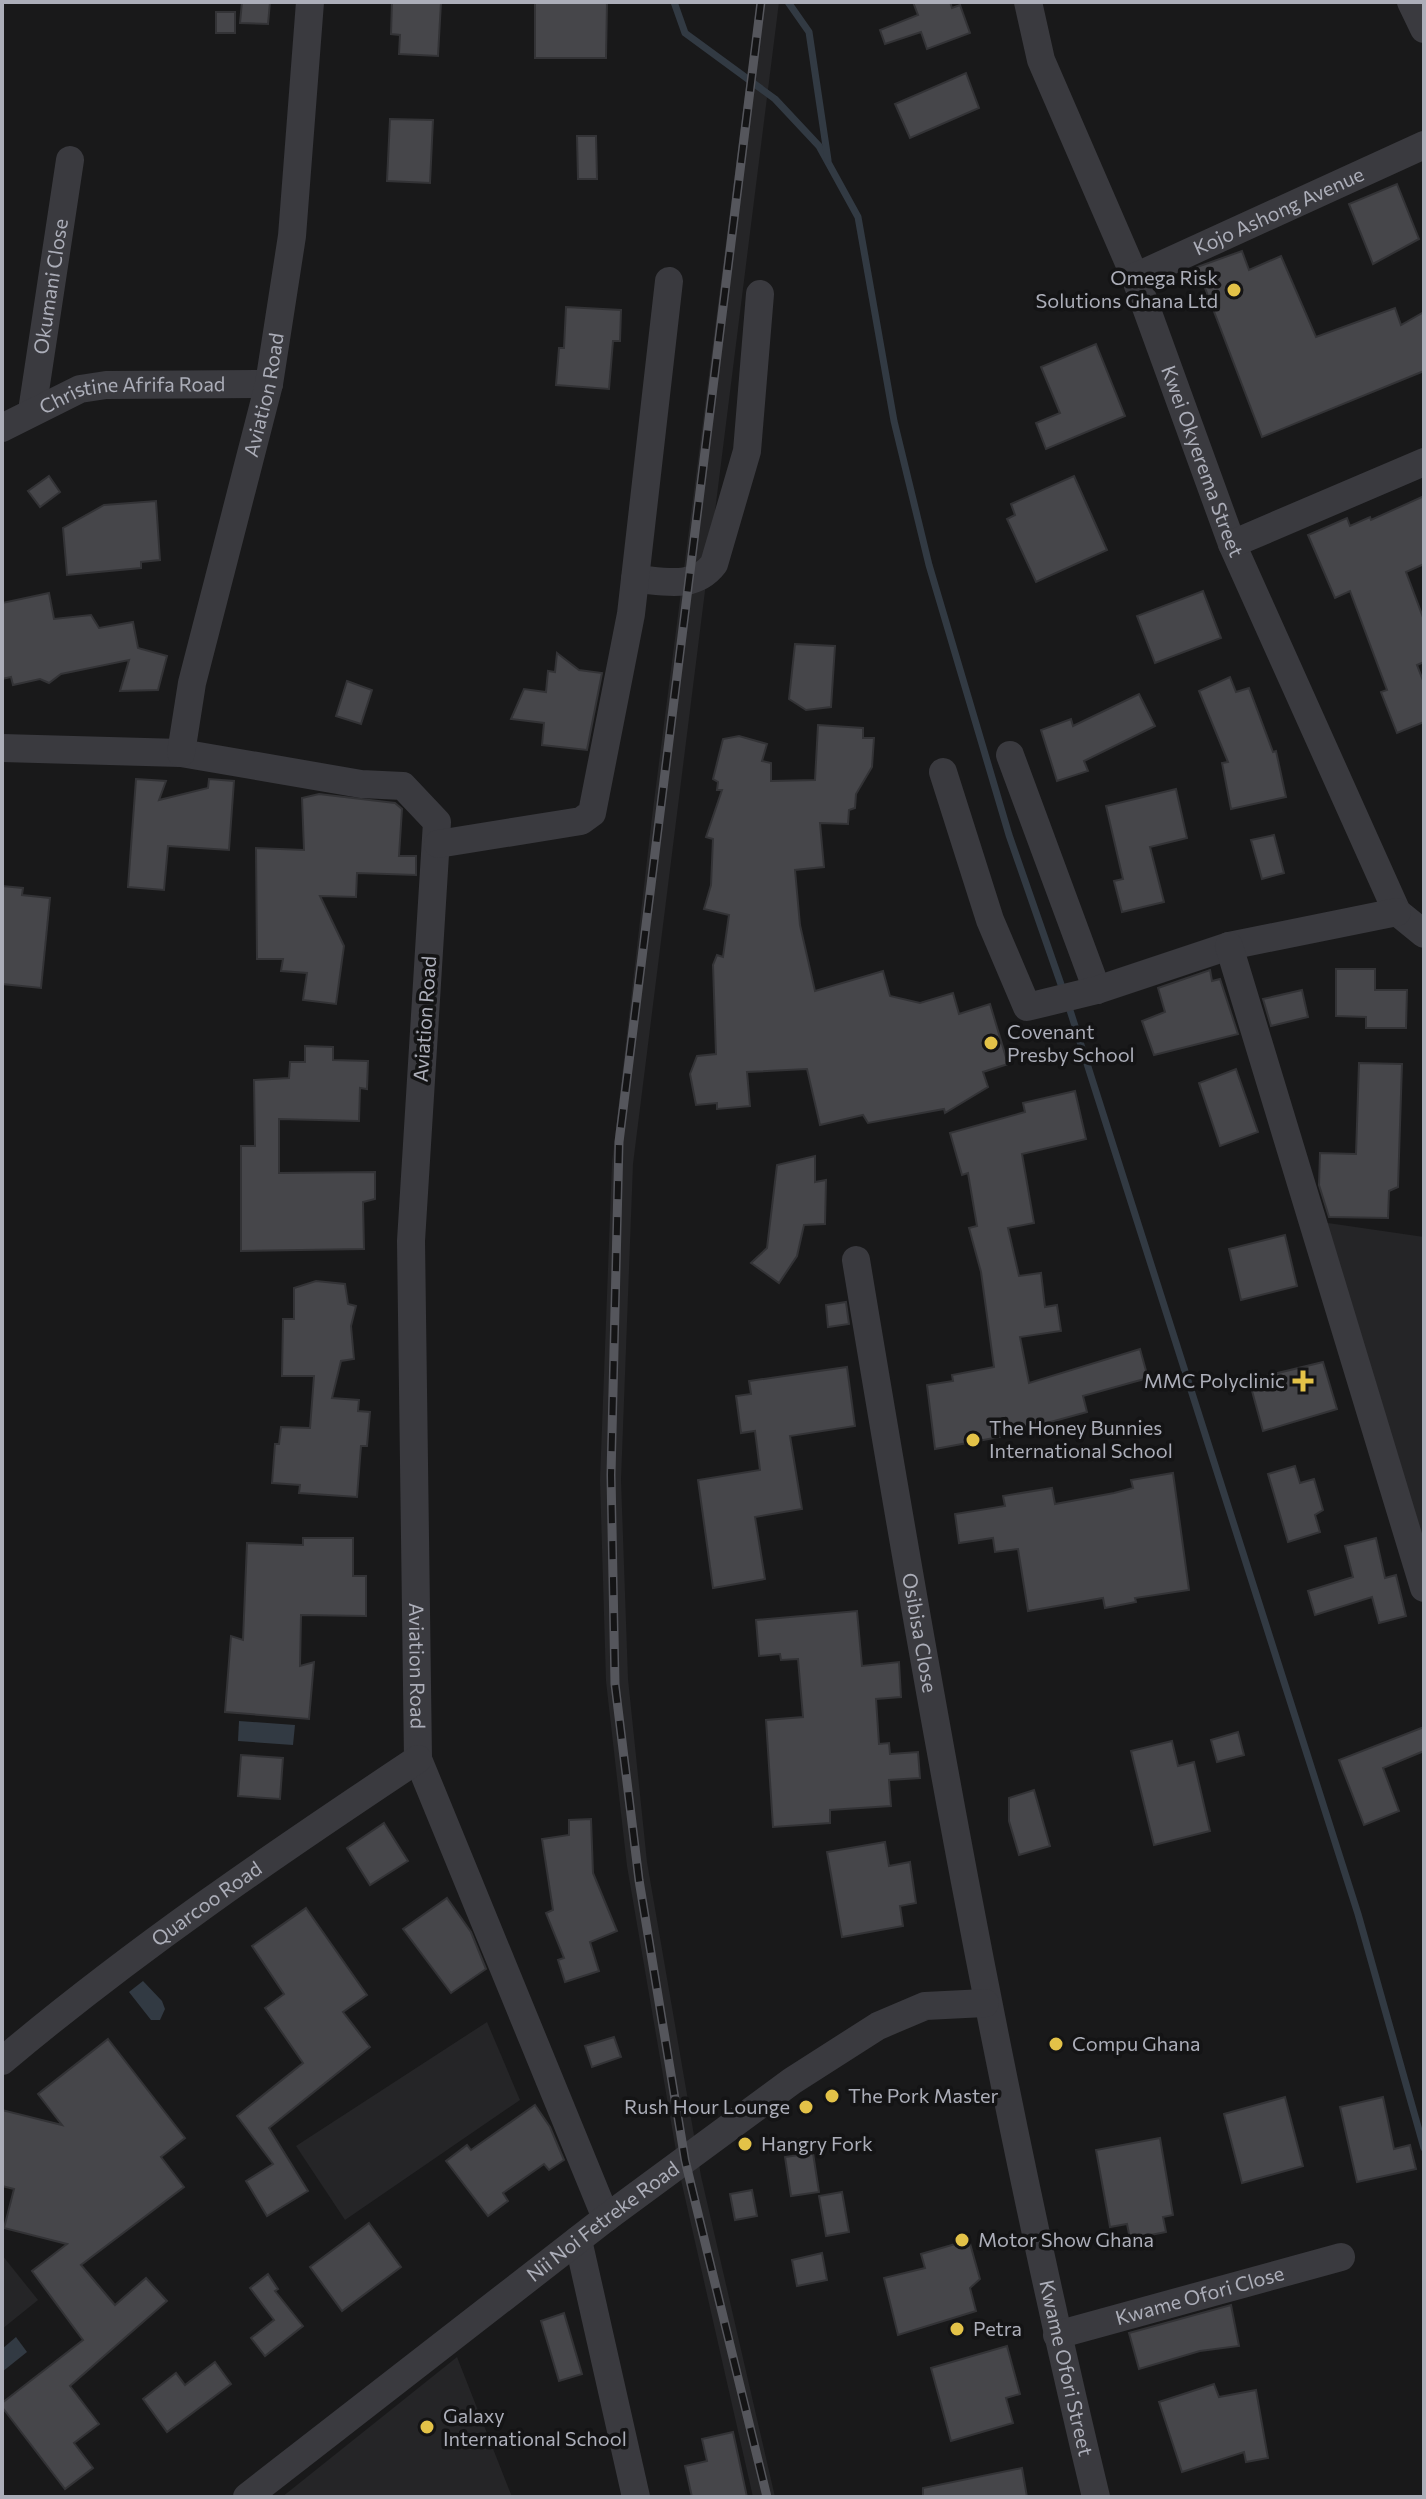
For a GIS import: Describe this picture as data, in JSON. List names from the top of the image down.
{
  "streets": {
    "street": [
      "Kojo Ashong Avenue",
      "Okumani Close",
      "Aviation Road",
      "Christine Afrifa Road",
      "Kwei Okyerema Street",
      "Osibisa Close",
      "Quarcoo Road",
      "Nii Noi Fetreke Road",
      "Kwame Ofori Close",
      "Kwame Ofori Street"
    ]
  },
  "crossings": [
    ["Kojo Ashong Avenue", "Kwei Okyerema Street"],
    ["Okumani Close", "Christine Afrifa Road"],
    ["Aviation Road", "Christine Afrifa Road"],
    ["Aviation Road", "Quarcoo Road"],
    ["Aviation Road", "Nii Noi Fetreke Road"],
    ["Osibisa Close", "Nii Noi Fetreke Road"],
    ["Osibisa Close", "Kwame Ofori Street"],
    ["Nii Noi Fetreke Road", "Kwame Ofori Street"],
    ["Kwame Ofori Close", "Kwame Ofori Street"]
  ],
  "places": {
    "other": [
      "Omega Risk Solutions Ghana Ltd",
      "Covenant Presby School",
      "The Honey Bunnies International School",
      "Compu Ghana",
      "The Pork Master",
      "Rush Hour Lounge",
      "Hangry Fork",
      "Motor Show Ghana",
      "Petra",
      "Galaxy International School"
    ],
    "health": ["MMC Polyclinic"]
  }
}
